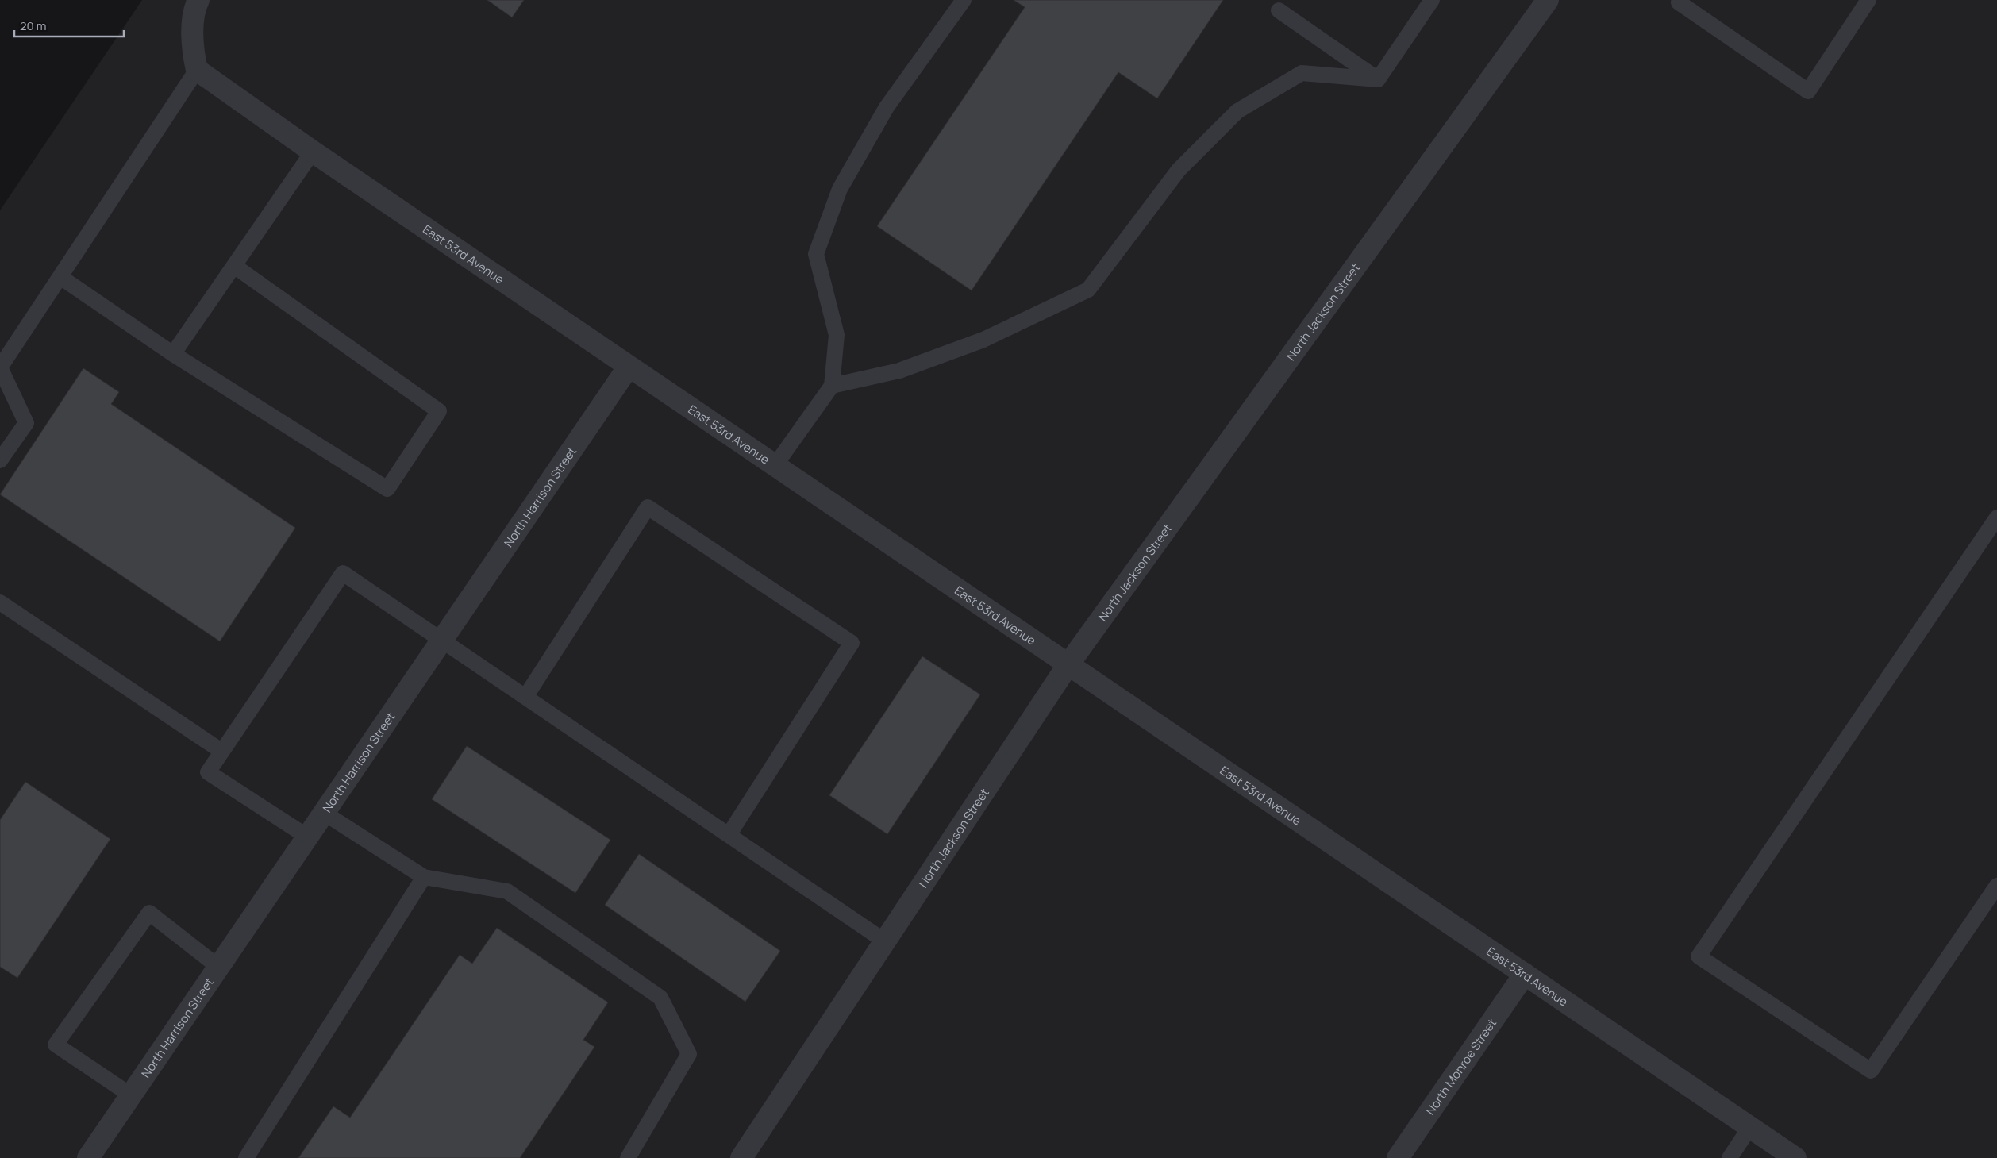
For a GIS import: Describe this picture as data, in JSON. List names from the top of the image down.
{
  "streets": {
    "street": [
      "East 53rd Avenue",
      "North Jackson Street",
      "North Harrison Street",
      "North Monroe Street"
    ]
  },
  "crossings": [
    ["East 53rd Avenue", "North Jackson Street"],
    ["East 53rd Avenue", "North Harrison Street"],
    ["East 53rd Avenue", "North Monroe Street"]
  ],
  "scale_bar": "20 m"
}
